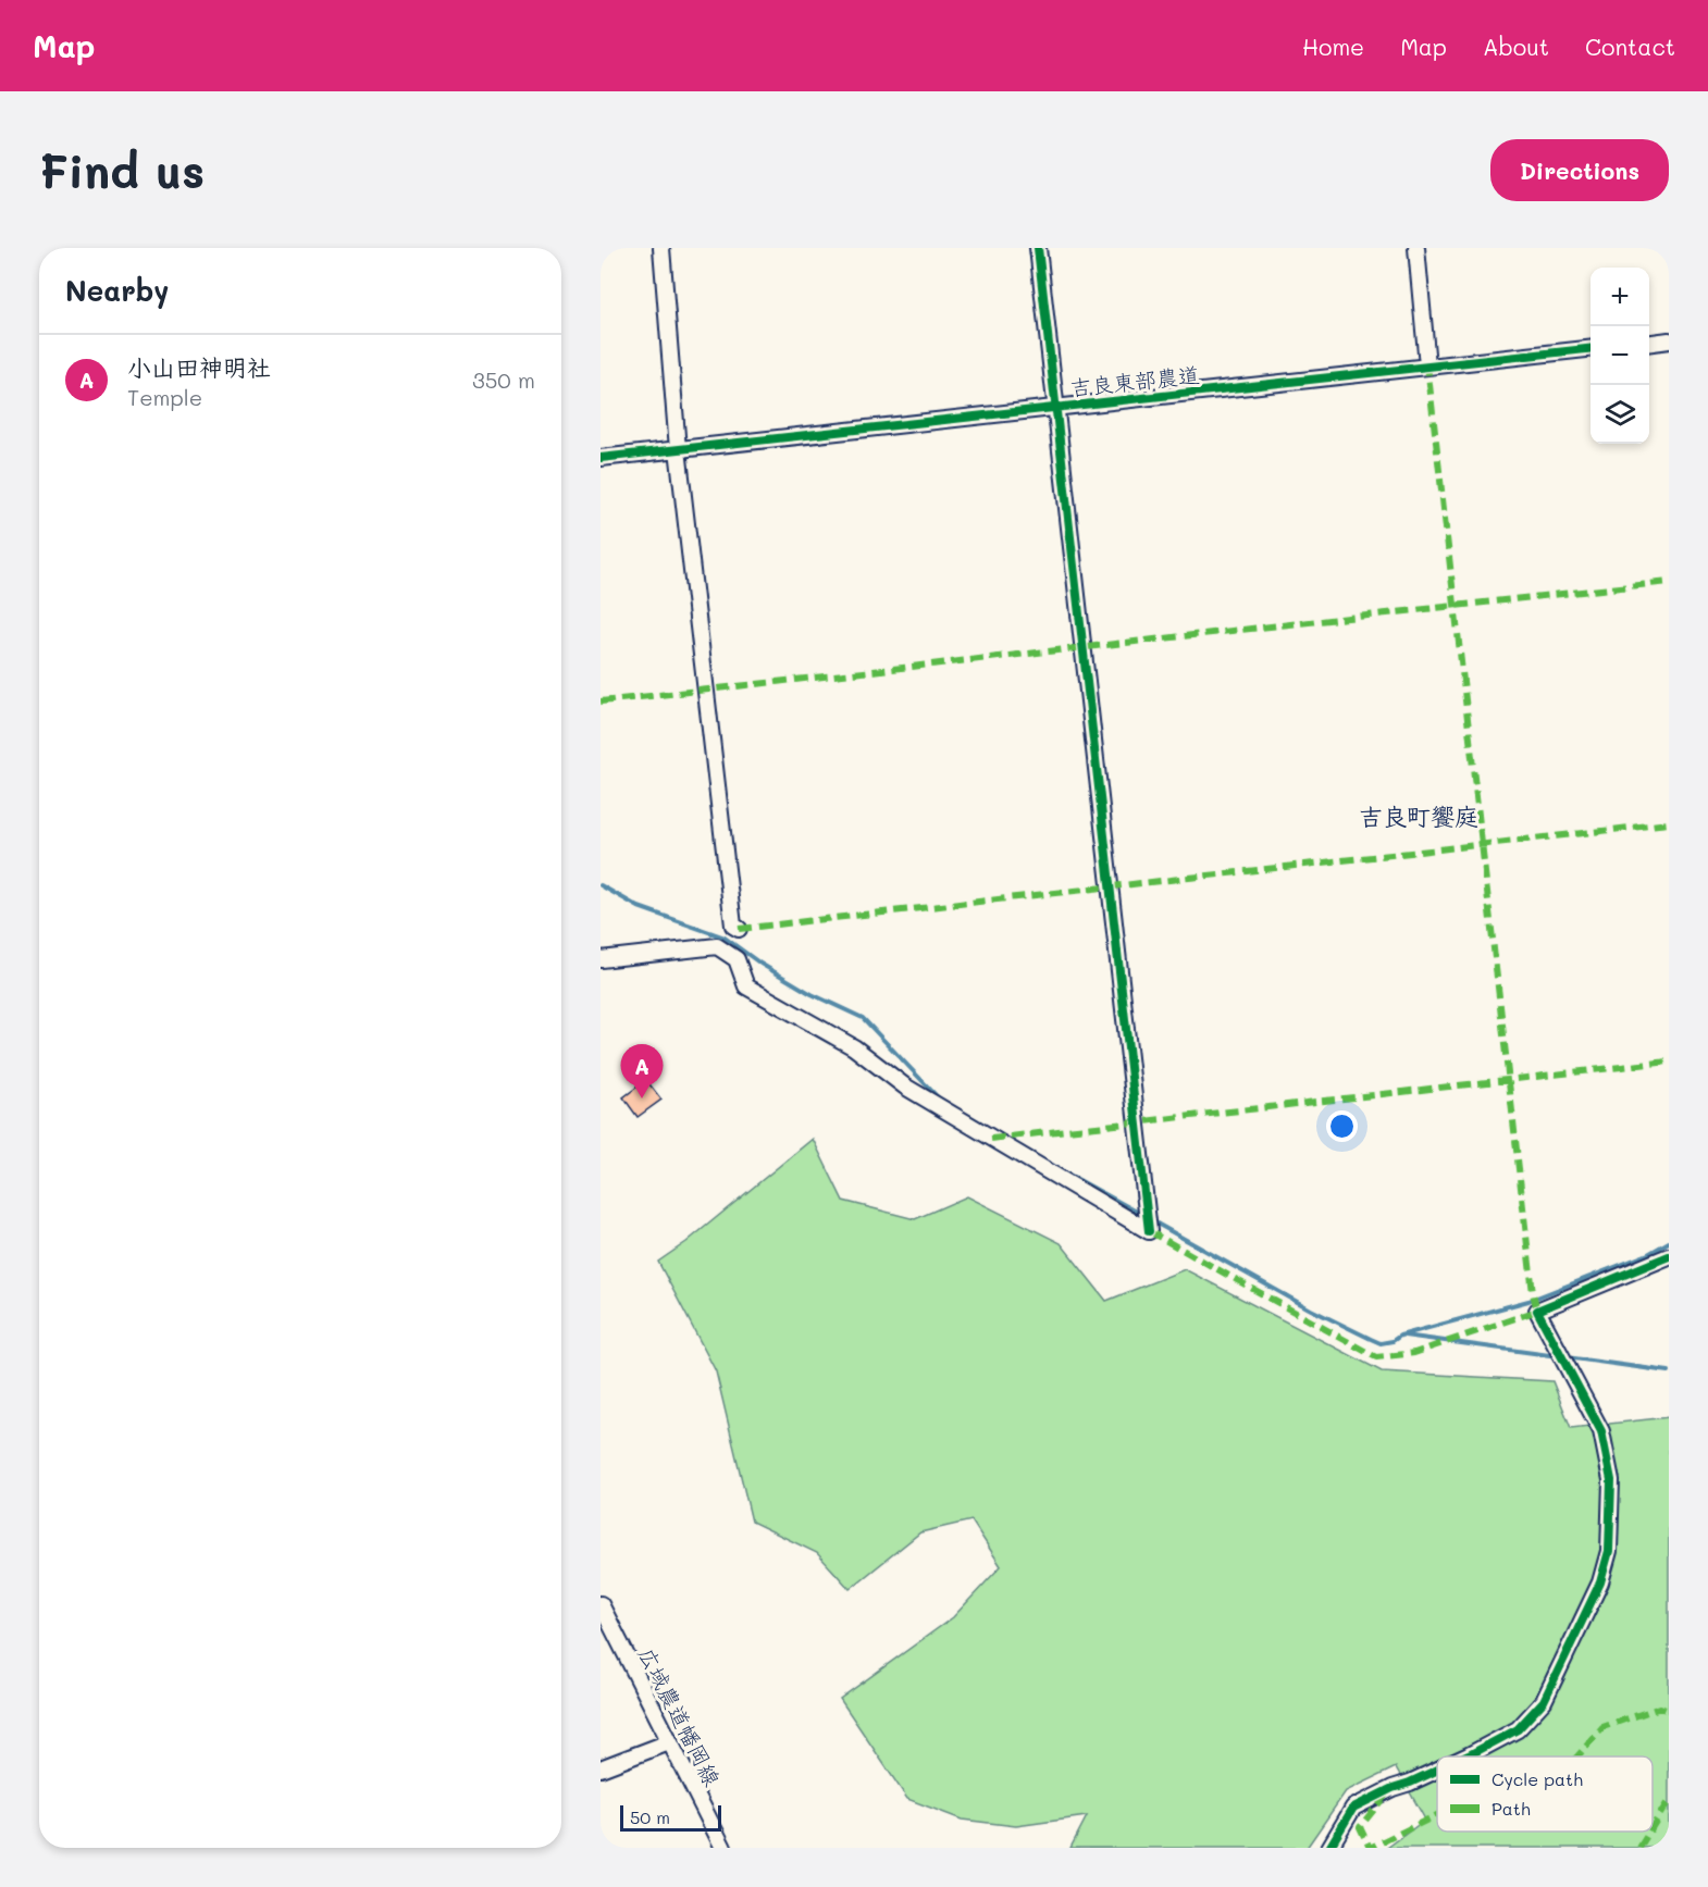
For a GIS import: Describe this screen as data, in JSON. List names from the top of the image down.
{
  "streets": {
    "street": ["吉良東部農道", "広域農道幡岡線"]
  },
  "districts": ["吉良町饗庭"],
  "legend": ["Cycle path", "Path"],
  "scale_bar": "50 m",
  "page": {
    "header": "Map",
    "nav": [
      "Home",
      "Map",
      "About",
      "Contact"
    ],
    "buttons": "Directions",
    "title": "Find us",
    "heading": "Nearby",
    "map_buttons": ["+", "−"],
    "list": [
      {
        "mark": "A",
        "name": "小山田神明社",
        "note": "Temple",
        "value": "350 m"
      }
    ],
    "pins": "A",
    "scale": "50 m"
  }
}
